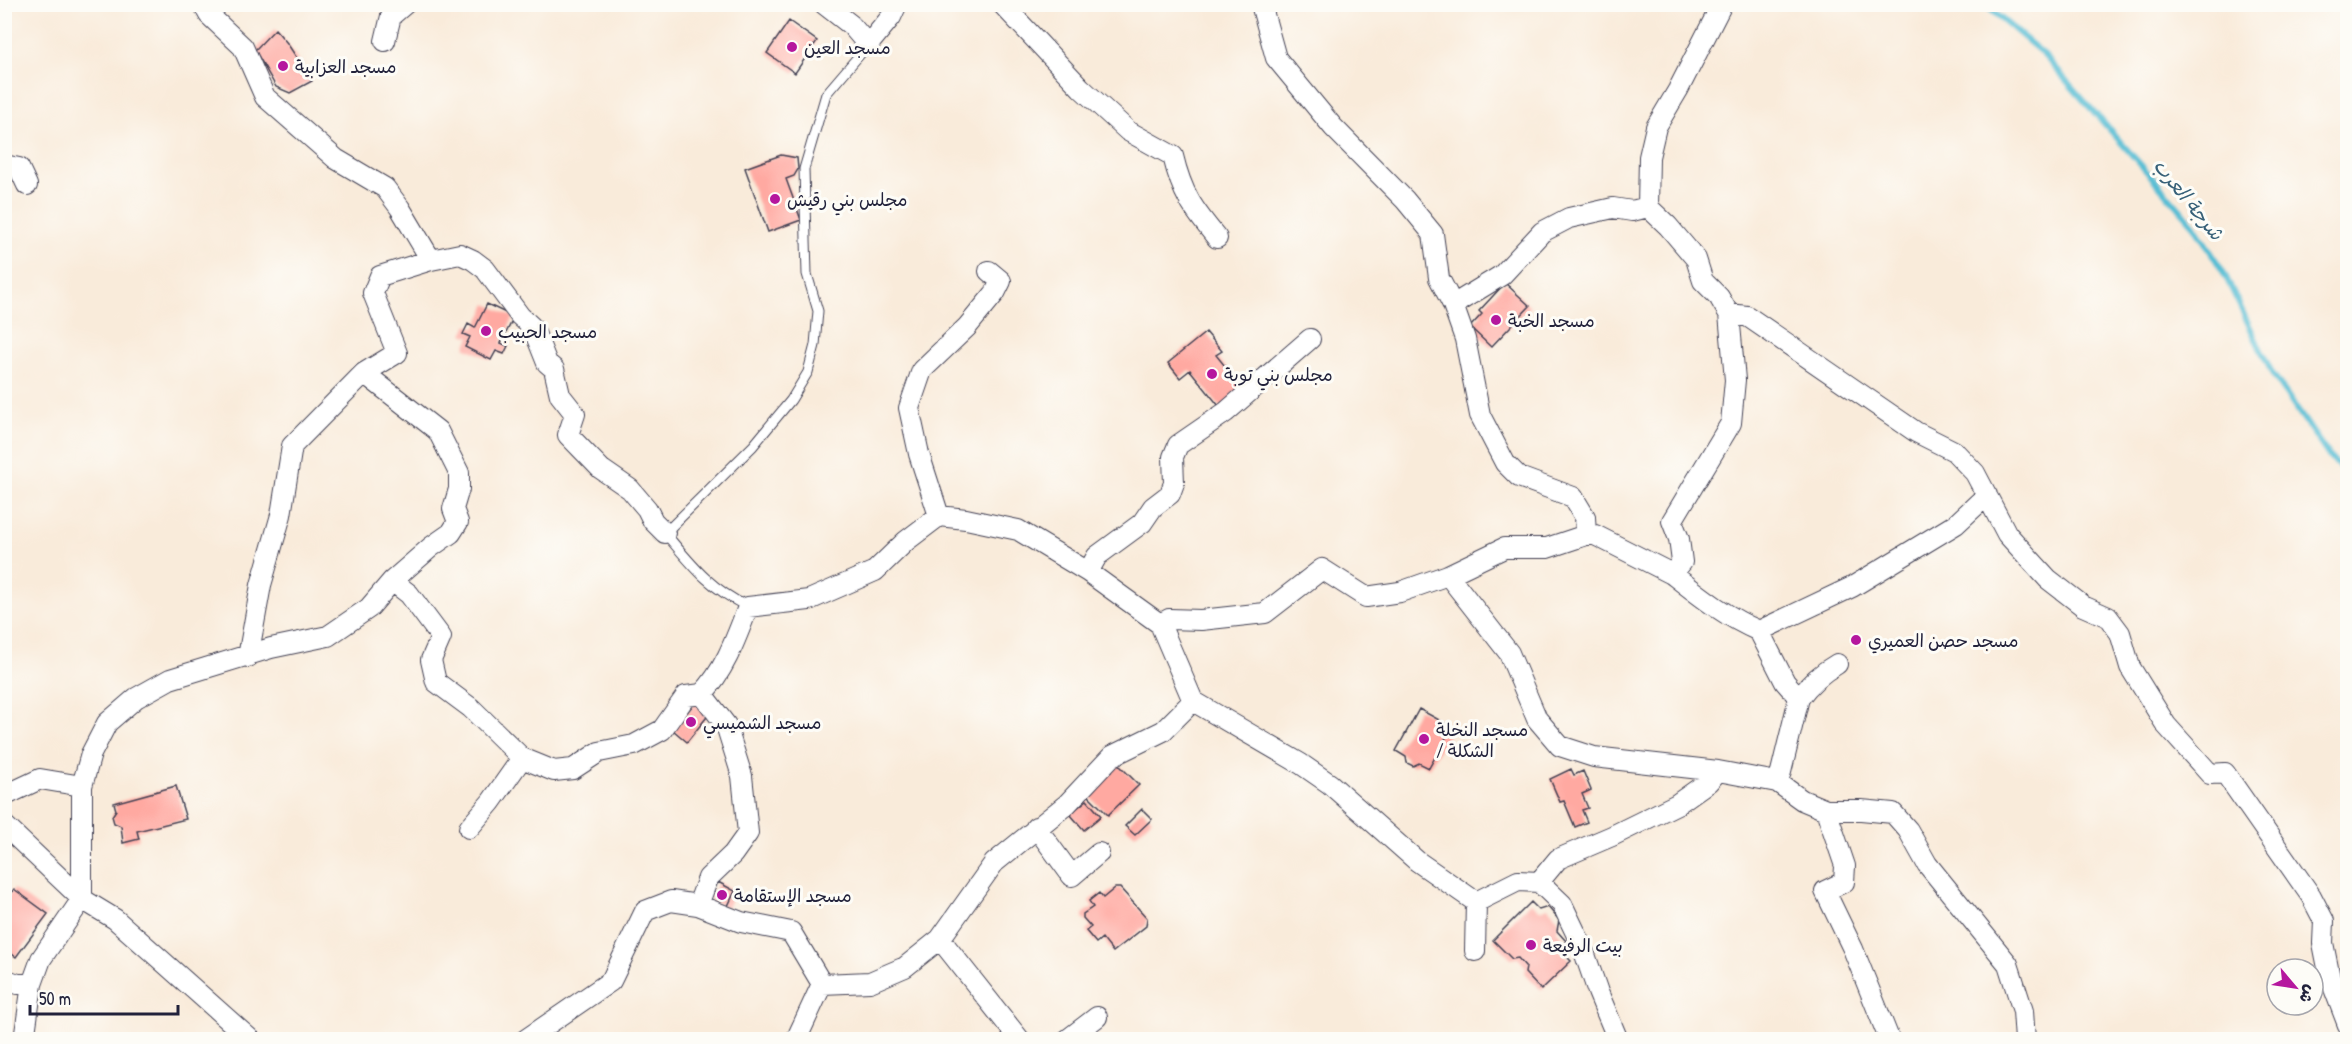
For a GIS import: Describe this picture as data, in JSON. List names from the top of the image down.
{
  "water": ["شرجة العرب"],
  "places": [
    "مسجد العين",
    "مسجد العزابية",
    "مجلس بني رقيش",
    "مسجد الخبة",
    "مسجد الحبيب",
    "مجلس بني توبة",
    "مسجد حصن العميري",
    "مسجد الشميسي",
    "مسجد النخلة / الشكلة",
    "مسجد الإستقامة",
    "بيت الرفيعة"
  ],
  "scale_bar": "50 m",
  "north": "bottom right"
}
